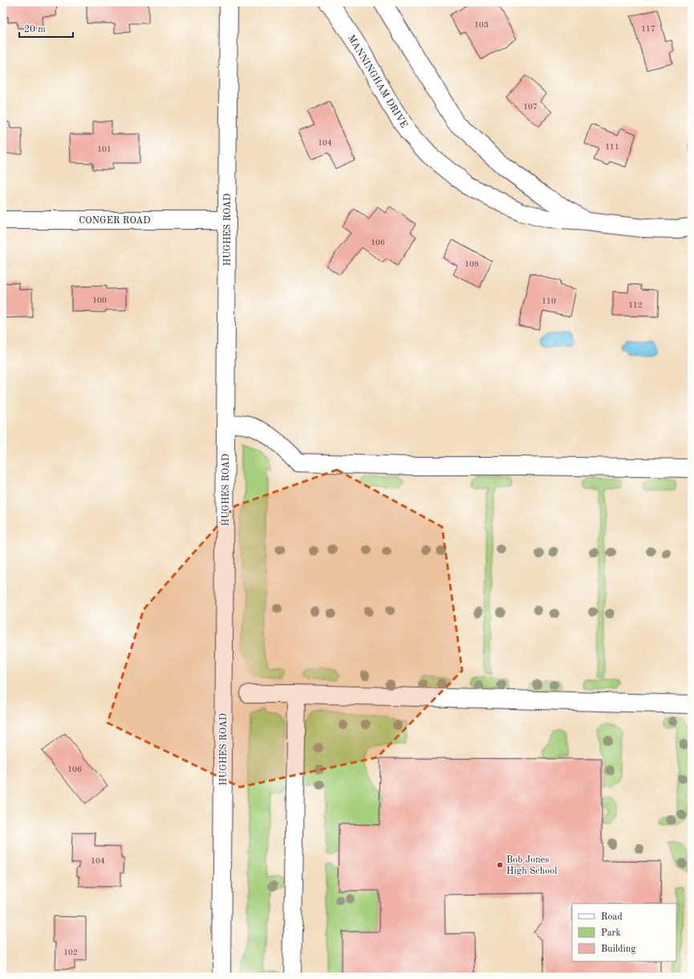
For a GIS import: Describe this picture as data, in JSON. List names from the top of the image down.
{
  "streets": {
    "street": ["MANNINGHAM DRIVE", "CONGER ROAD", "HUGHES ROAD"]
  },
  "crossings": [
    ["CONGER ROAD", "HUGHES ROAD"]
  ],
  "places": ["Bob Jones High School"],
  "house_numbers": [
    "103",
    "117",
    "107",
    "104",
    "111",
    "101",
    "106",
    "108",
    "100",
    "110",
    "112",
    "106",
    "104",
    "102"
  ],
  "legend": ["Road", "Park", "Building"],
  "scale_bar": "20 m"
}
